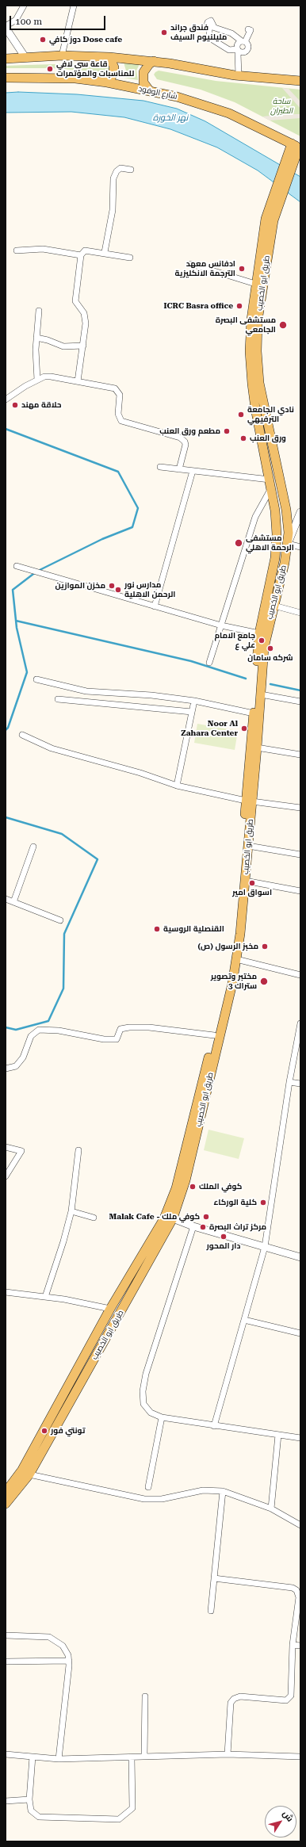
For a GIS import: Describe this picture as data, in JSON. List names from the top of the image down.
{
  "streets": {
    "main road": ["شارع الوفود", "طريق ابو الخصيب"]
  },
  "crossings": [
    ["شارع الوفود", "طريق ابو الخصيب"]
  ],
  "water": ["نهر الخورة"],
  "parks": ["ساحة الطيران"],
  "places": [
    "فندق جراند مليلنيوم السيف",
    "دوز كافي Dose cafe",
    "قاعة سي لافي للمناسبات والمؤتمرات",
    "ادفانس معهد الترجمة الانكليزية",
    "ICRC Basra office",
    "مستشفى البصرة الجامعي",
    "حلاقة مهند",
    "نادي الجامعة الترفيهي",
    "مطعم ورق العنب",
    "ورق العنب",
    "مستشفى الرحمة الاهلي",
    "مخزن الموازين",
    "مدارس نور الرحمن الاهلية",
    "جامع الامام علي ع",
    "شركه سامان",
    "Noor Al Zahara Center",
    "اسواق امير",
    "القنصلية الروسية",
    "مخبز الرسول (ص)",
    "مختبر وتصوير ستراك 3",
    "كوفي الملك",
    "كلية الوركاء",
    "Malak Cafe - كوفي ملك",
    "مركز تراث البصرة",
    "دار المحور",
    "تونتي فور"
  ],
  "scale_bar": "100 m",
  "north": "top right"
}
